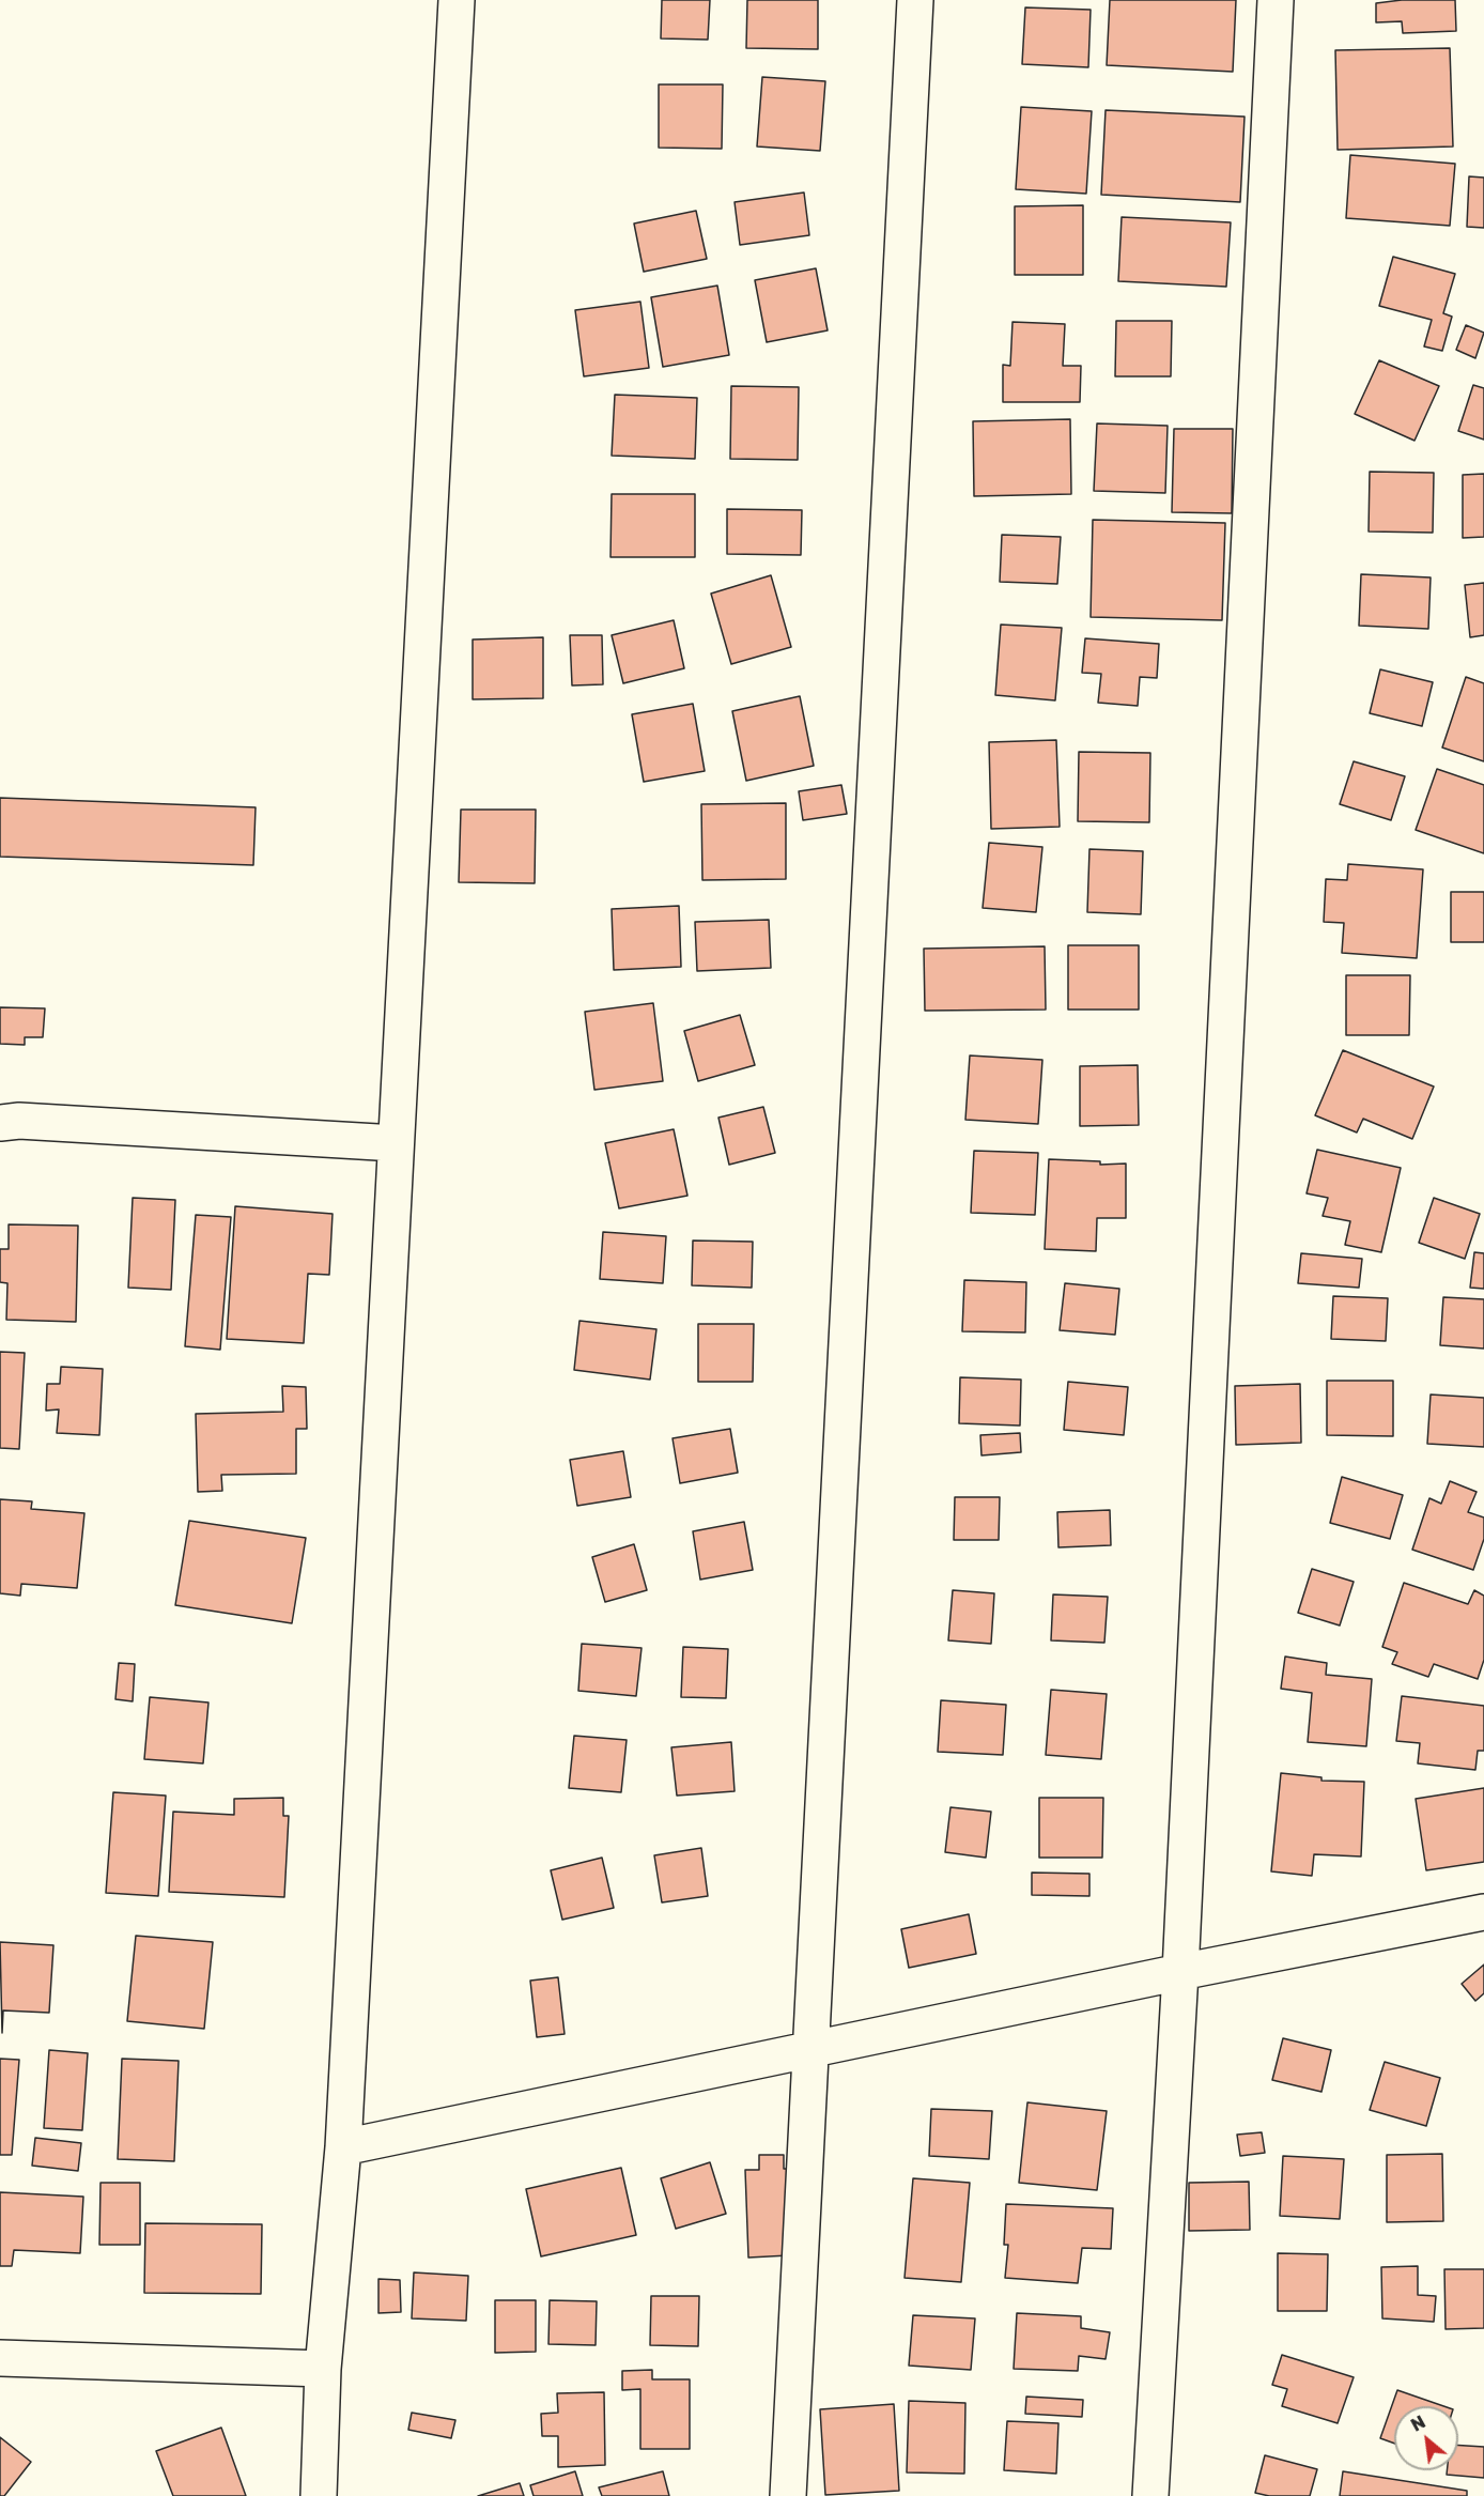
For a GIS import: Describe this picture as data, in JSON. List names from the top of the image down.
{
  "north": "top left"
}
